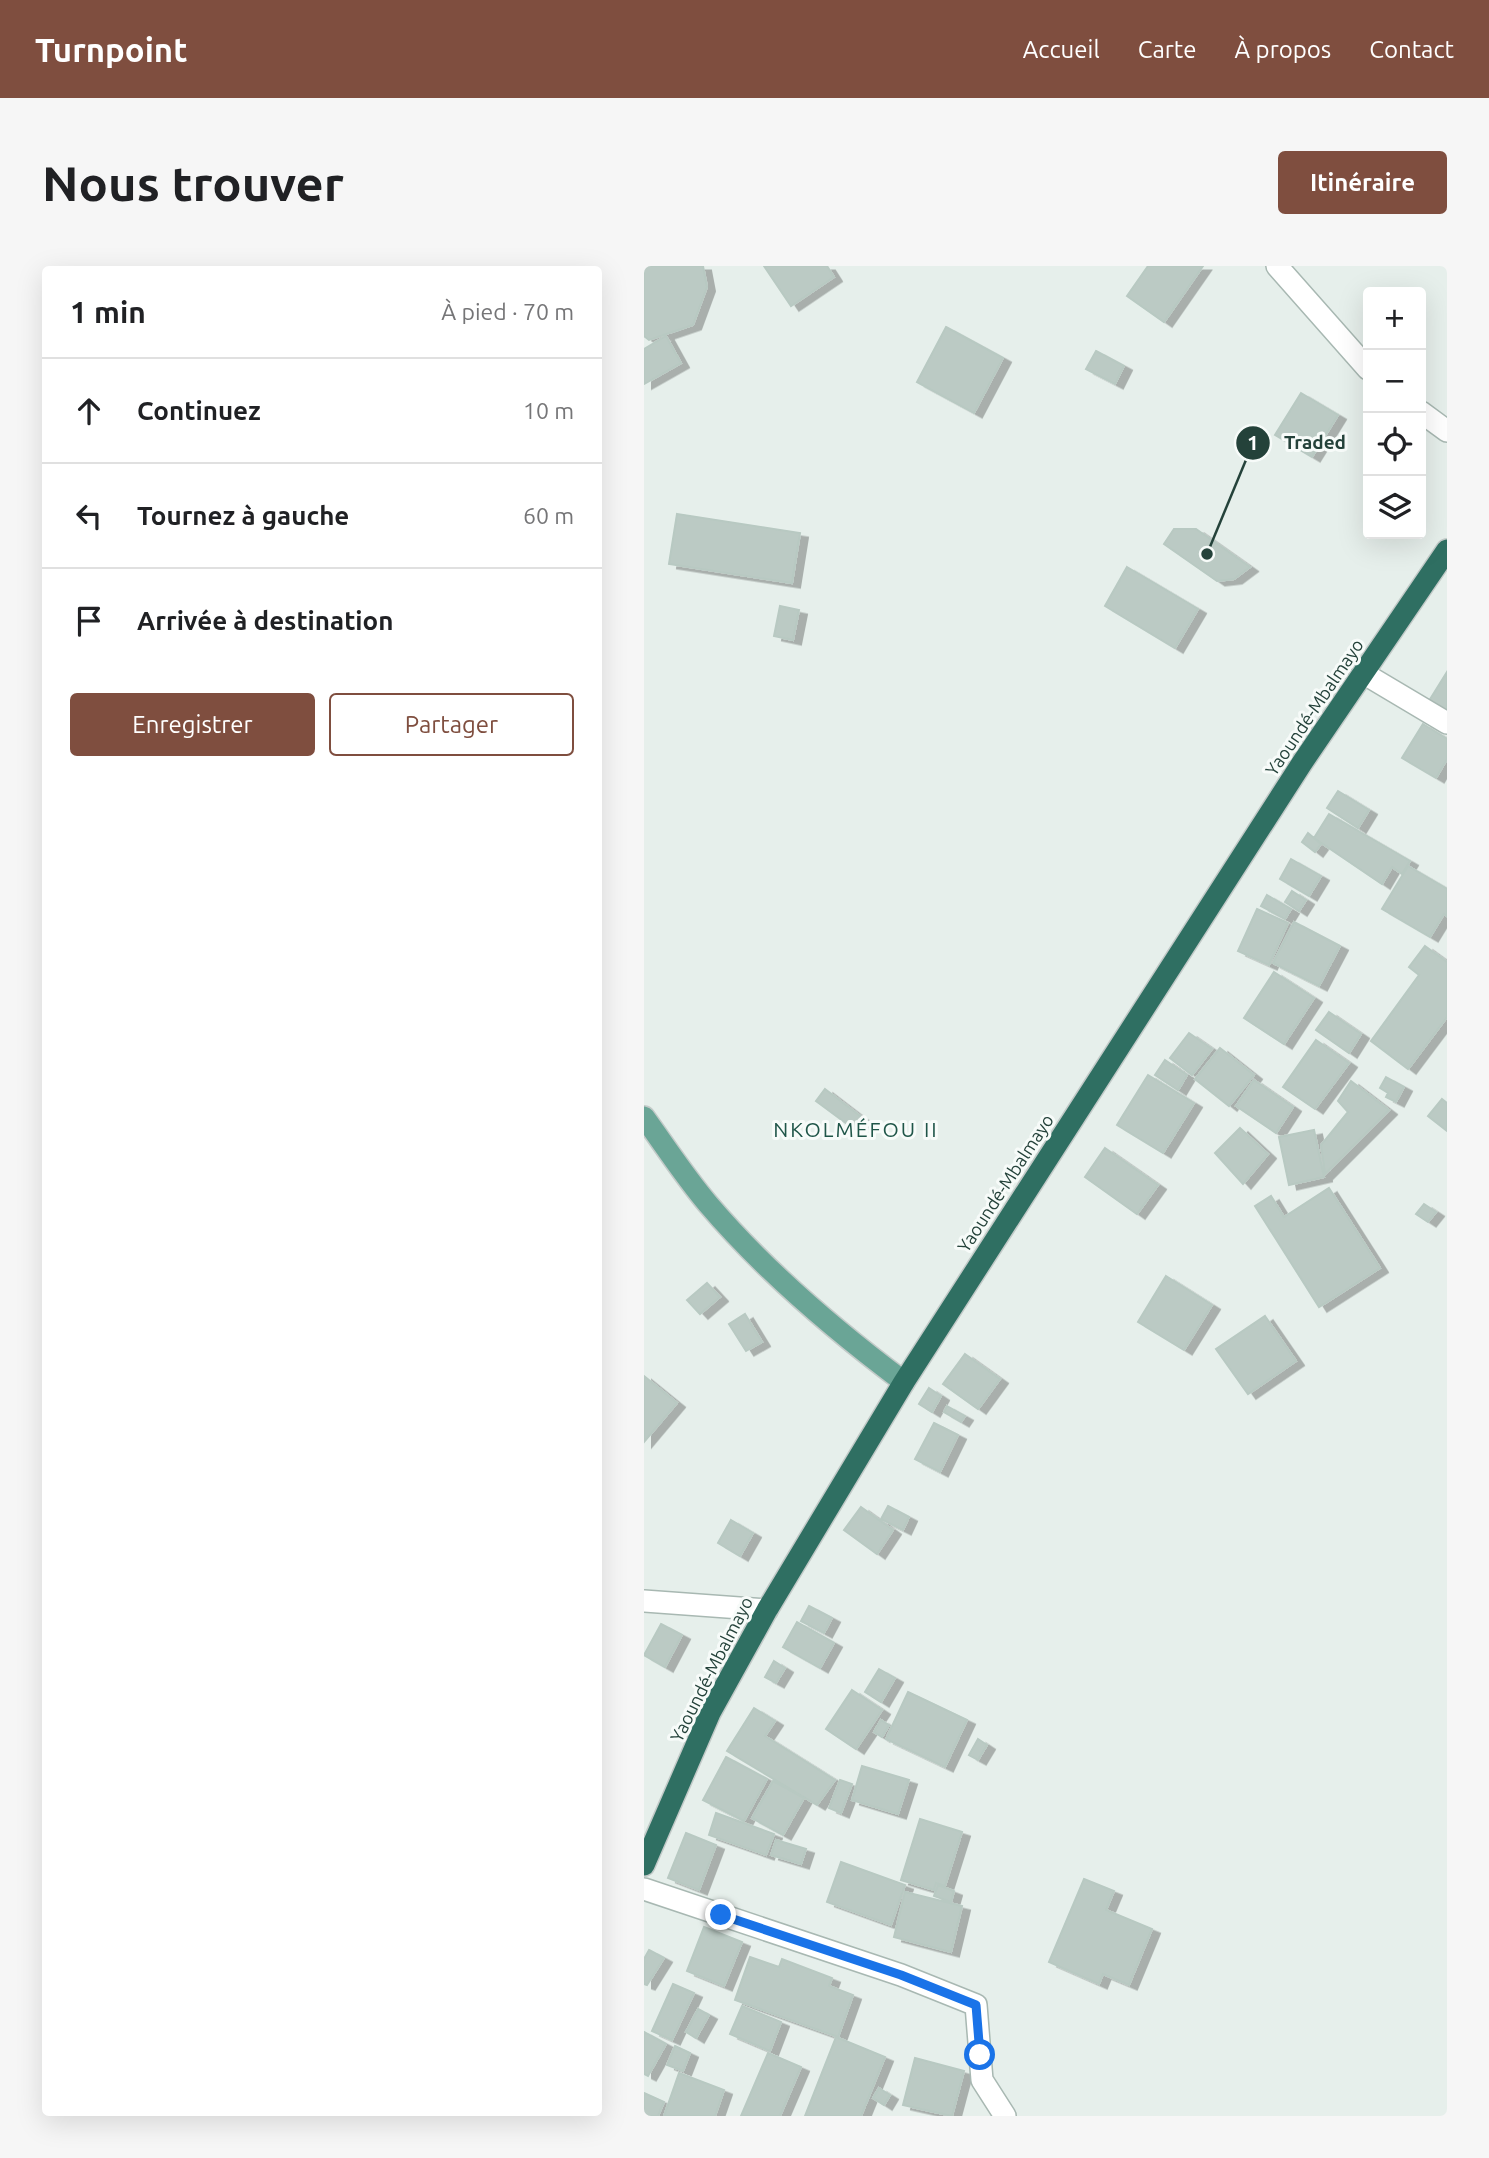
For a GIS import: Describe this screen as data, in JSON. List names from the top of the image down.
{
  "streets": {
    "highway": ["Yaoundé-Mbalmayo"]
  },
  "districts": ["NKOLMÉFOU II"],
  "places": ["Traded"],
  "page": {
    "header": "Turnpoint",
    "nav": [
      "Accueil",
      "Carte",
      "À propos",
      "Contact"
    ],
    "buttons": [
      "Itinéraire",
      ["Enregistrer", "Partager"]
    ],
    "title": "Nous trouver",
    "heading": ["1 min", "À pied · 70 m"],
    "map_buttons": ["+", "−"],
    "list": [
      ["Continuez", "10 m"],
      ["Tournez à gauche", "60 m"],
      "Arrivée à destination"
    ]
  }
}
